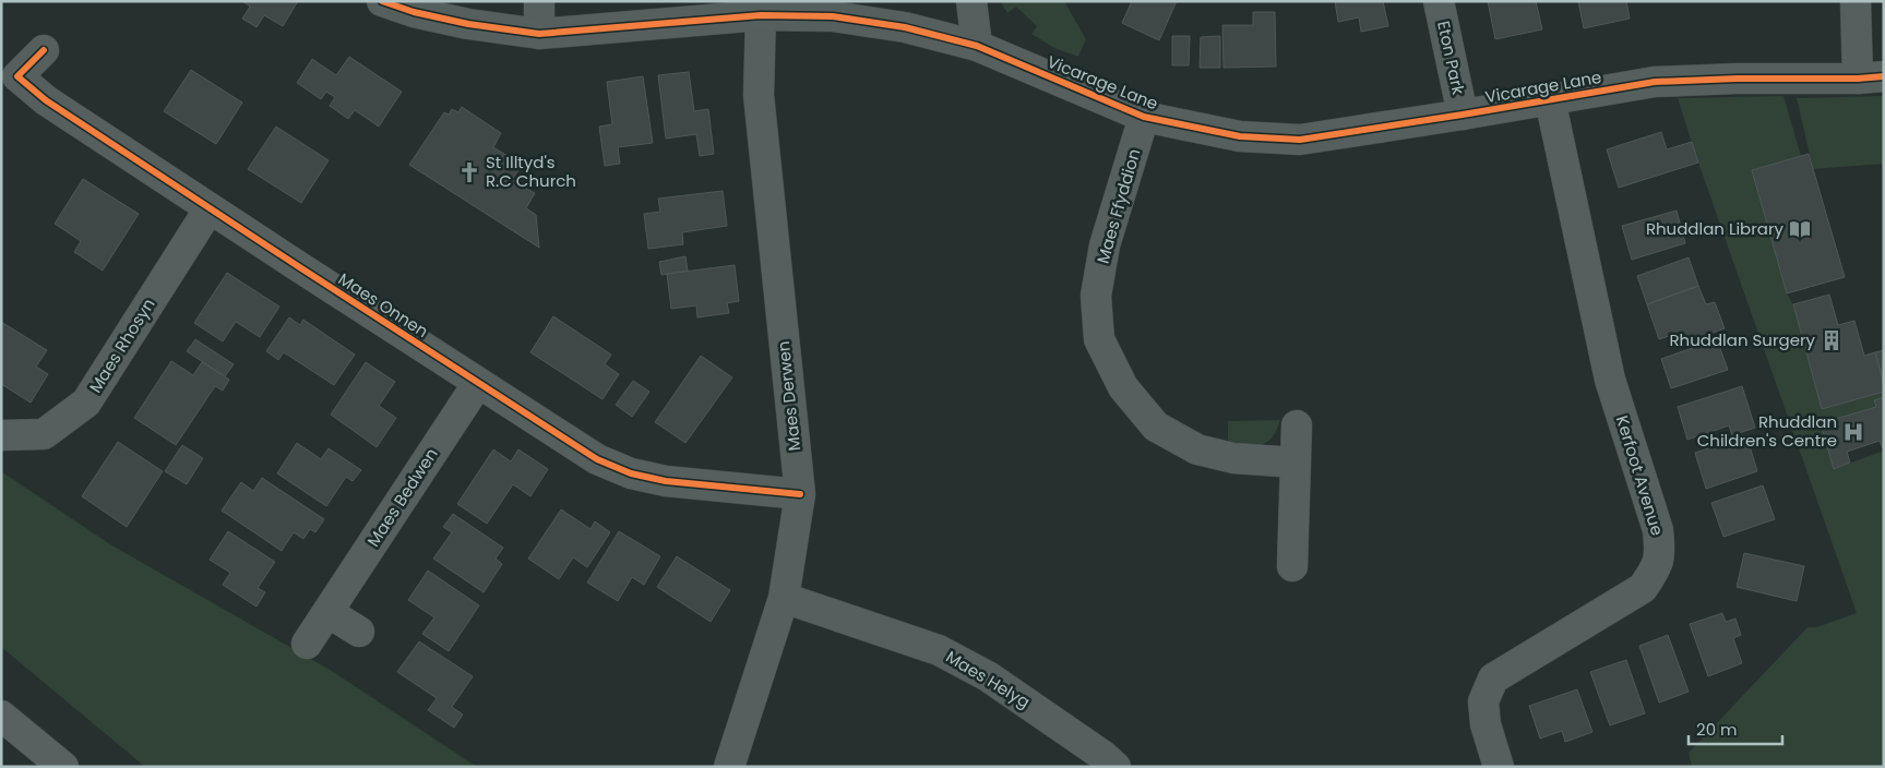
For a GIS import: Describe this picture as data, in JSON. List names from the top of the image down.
{
  "streets": {
    "street": [
      "Eton Park",
      "Vicarage Lane",
      "Maes Ffyddion",
      "Maes Onnen",
      "Maes Rhosyn",
      "Maes Derwen",
      "Kerfoot Avenue",
      "Maes Bedwen",
      "Maes Helyg"
    ]
  },
  "crossings": [
    ["Eton Park", "Vicarage Lane"],
    ["Vicarage Lane", "Maes Ffyddion"],
    ["Vicarage Lane", "Maes Derwen"],
    ["Vicarage Lane", "Kerfoot Avenue"],
    ["Maes Onnen", "Maes Rhosyn"],
    ["Maes Onnen", "Maes Derwen"],
    ["Maes Onnen", "Maes Bedwen"],
    ["Maes Derwen", "Maes Helyg"]
  ],
  "places": {
    "church": ["St Illtyd's R.C Church"],
    "library": ["Rhuddlan Library"],
    "building": ["Rhuddlan Surgery"],
    "hospital": ["Rhuddlan Children's Centre"]
  },
  "scale_bar": "20 m"
}
